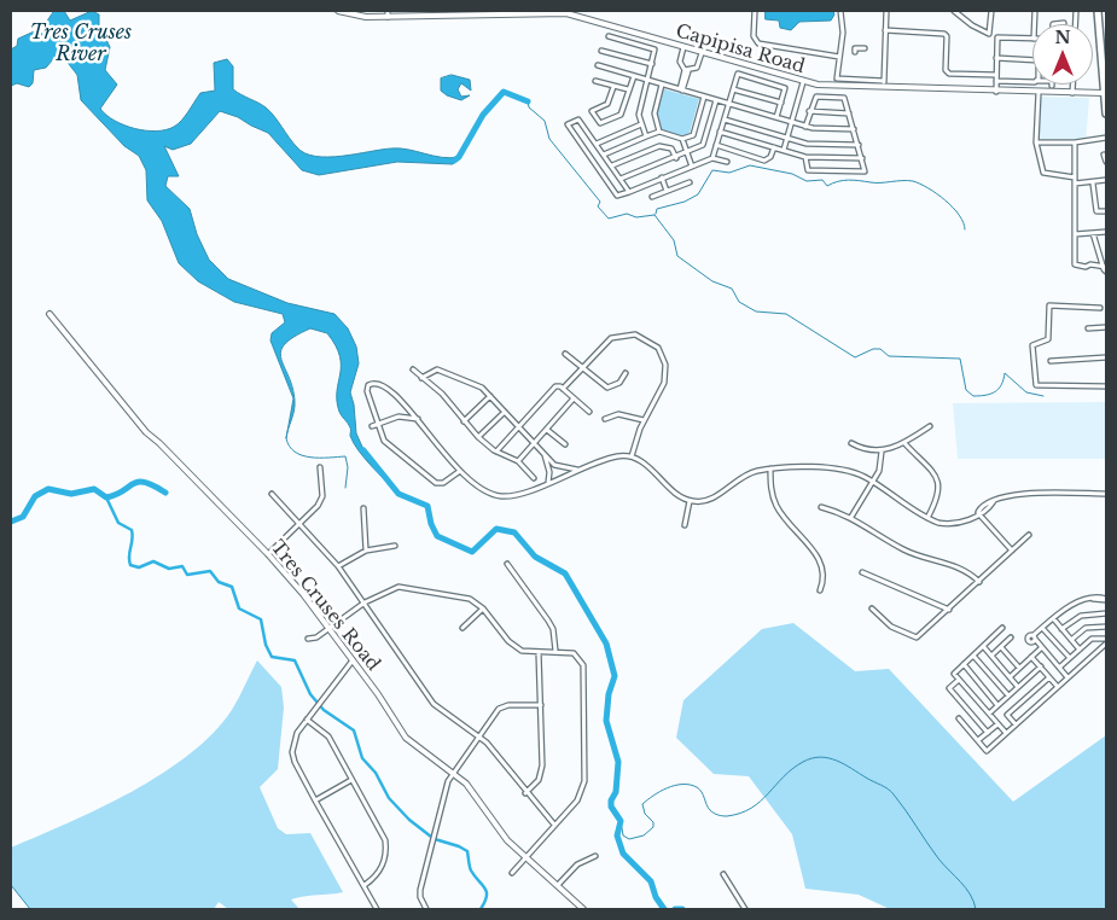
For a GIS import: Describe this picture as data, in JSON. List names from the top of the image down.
{
  "streets": {
    "main road": ["Capipisa Road", "Tres Cruses Road"]
  },
  "water": ["Tres Cruses River"],
  "north": "top"
}
